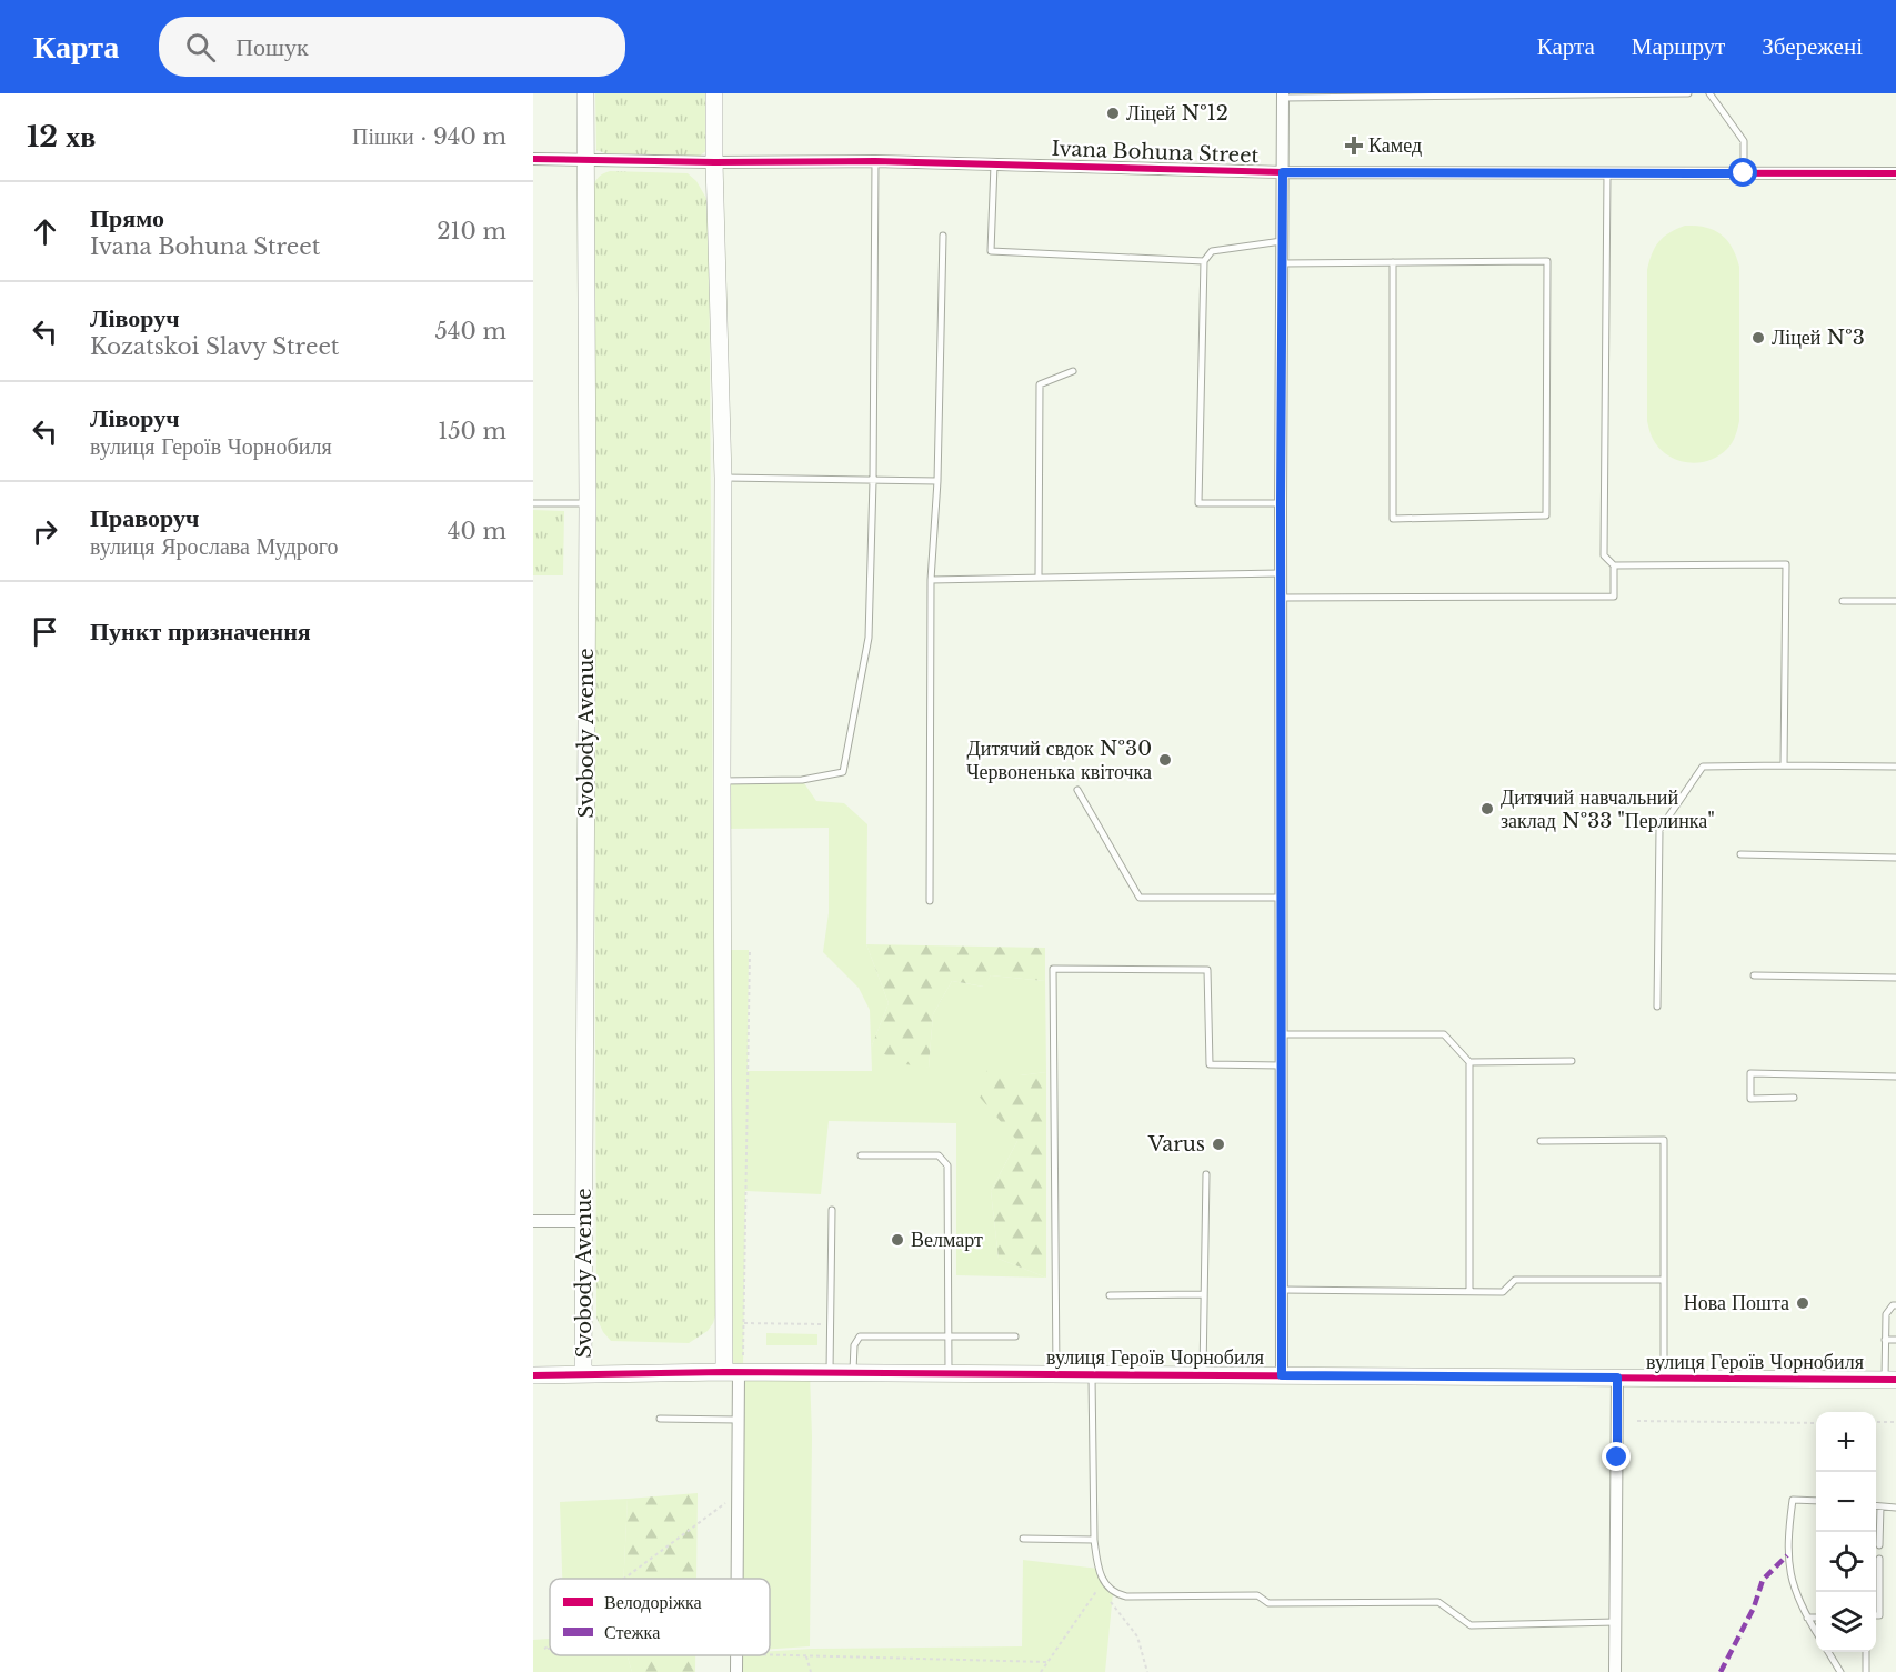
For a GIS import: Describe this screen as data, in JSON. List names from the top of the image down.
{
  "streets": {
    "street": ["Ivana Bohuna Street", "Svobody Avenue", "вулиця Героїв Чорнобиля"]
  },
  "crossings": [
    ["Ivana Bohuna Street", "Svobody Avenue"],
    ["Svobody Avenue", "вулиця Героїв Чорнобиля"]
  ],
  "places": {
    "other": [
      "Ліцей №12",
      "Ліцей №3",
      "Дитячий свдок №30 Червоненька квіточка",
      "Дитячий навчальний заклад №33 \"Перлинка\"",
      "Varus",
      "Велмарт",
      "Нова Пошта"
    ],
    "health": ["Камед"]
  },
  "legend": ["Велодоріжка", "Стежка"],
  "page": {
    "header": "Карта",
    "search": "Пошук",
    "nav": ["Карта", "Маршрут", "Збережені"],
    "heading": ["12 хв", "Пішки · 940 m"],
    "list": [
      ["Прямо", "Ivana Bohuna Street", "210 m"],
      ["Ліворуч", "Kozatskoi Slavy Street", "540 m"],
      ["Ліворуч", "вулиця Героїв Чорнобиля", "150 m"],
      ["Праворуч", "вулиця Ярослава Мудрого", "40 m"],
      "Пункт призначення"
    ],
    "map_buttons": ["+", "−"]
  }
}
